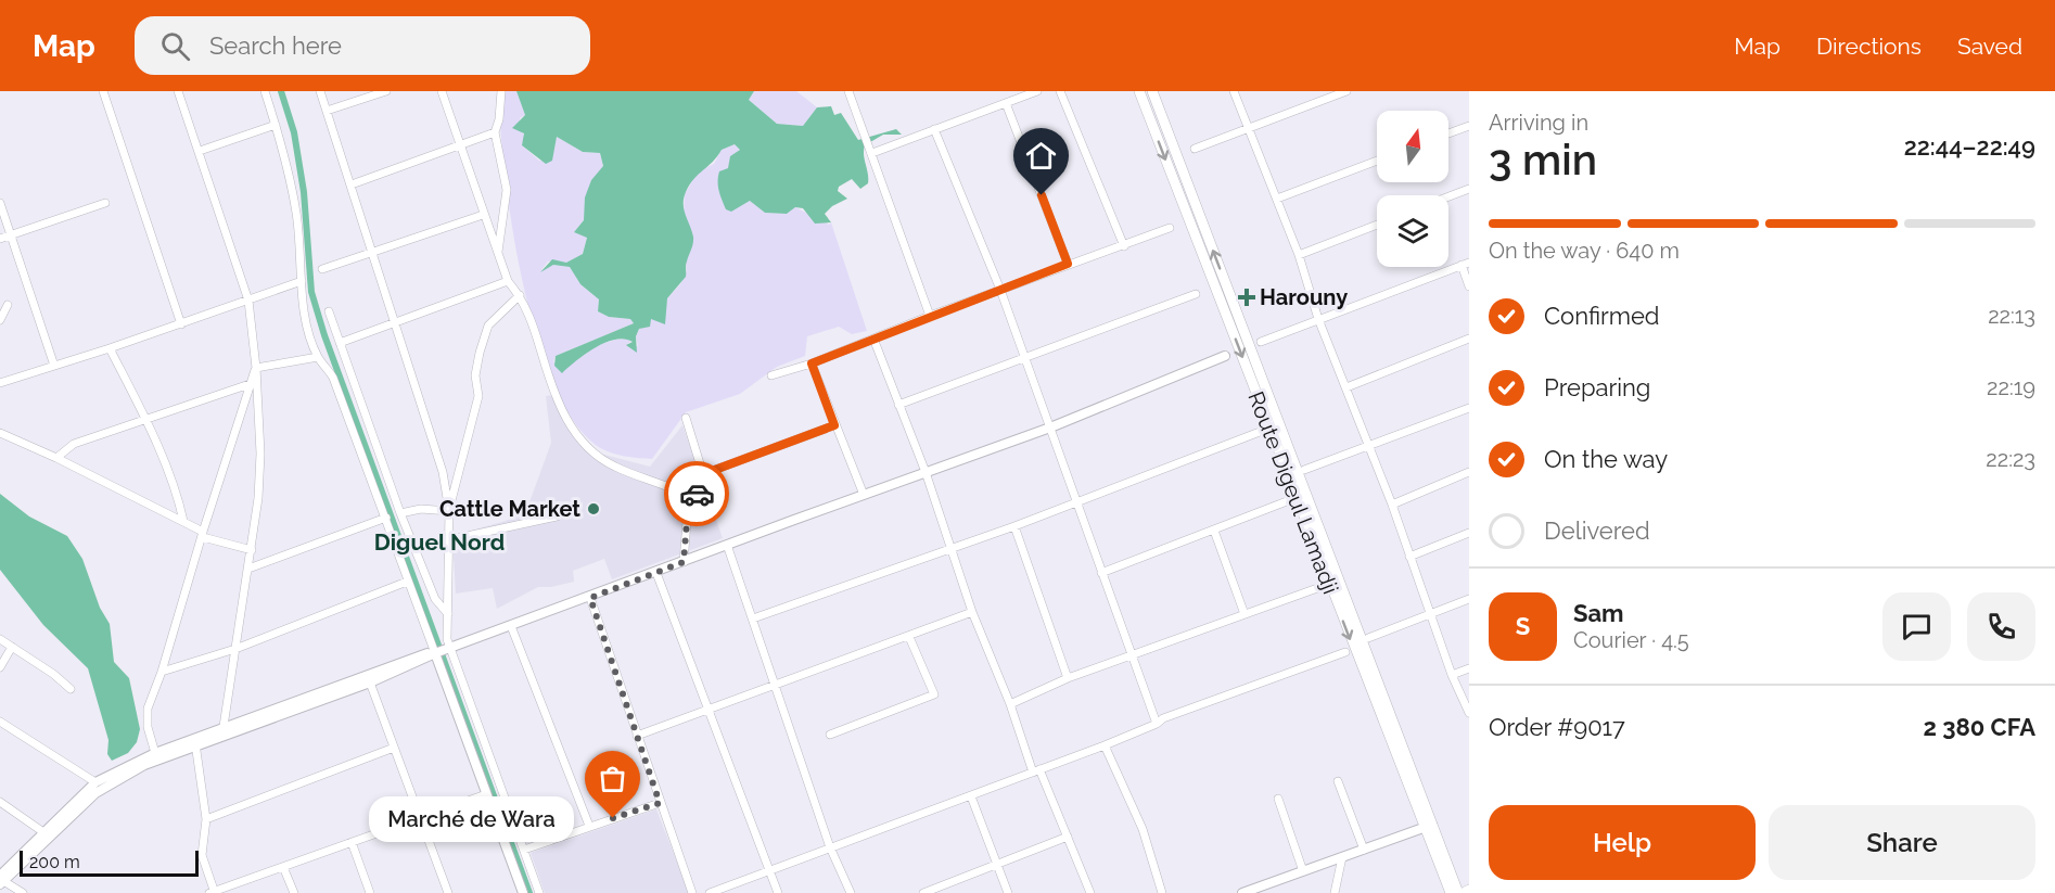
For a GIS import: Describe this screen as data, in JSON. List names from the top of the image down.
{
  "streets": {
    "main road": ["Route Digeul Lamadji"]
  },
  "districts": ["Diguel Nord"],
  "places": {
    "health": ["Harouny"],
    "other": ["Cattle Market", "Marché de Wara"]
  },
  "scale_bar": "200 m",
  "north": "top",
  "page": {
    "header": "Map",
    "search": "Search here",
    "nav": ["Map", "Directions", "Saved"],
    "heading": ["3 min", "Arriving in", "22:44–22:49"],
    "panel": [
      "Sam",
      "Courier · 4.5",
      "Order #9017",
      "2 380 CFA"
    ],
    "bar": "On the way · 640 m",
    "list": [
      ["Confirmed", "22:13"],
      ["Preparing", "22:19"],
      ["On the way", "22:23"],
      "Delivered"
    ],
    "round": "S",
    "buttons": ["Help", "Share"],
    "bubble": "Marché de Wara",
    "scale": "200 m"
  }
}
